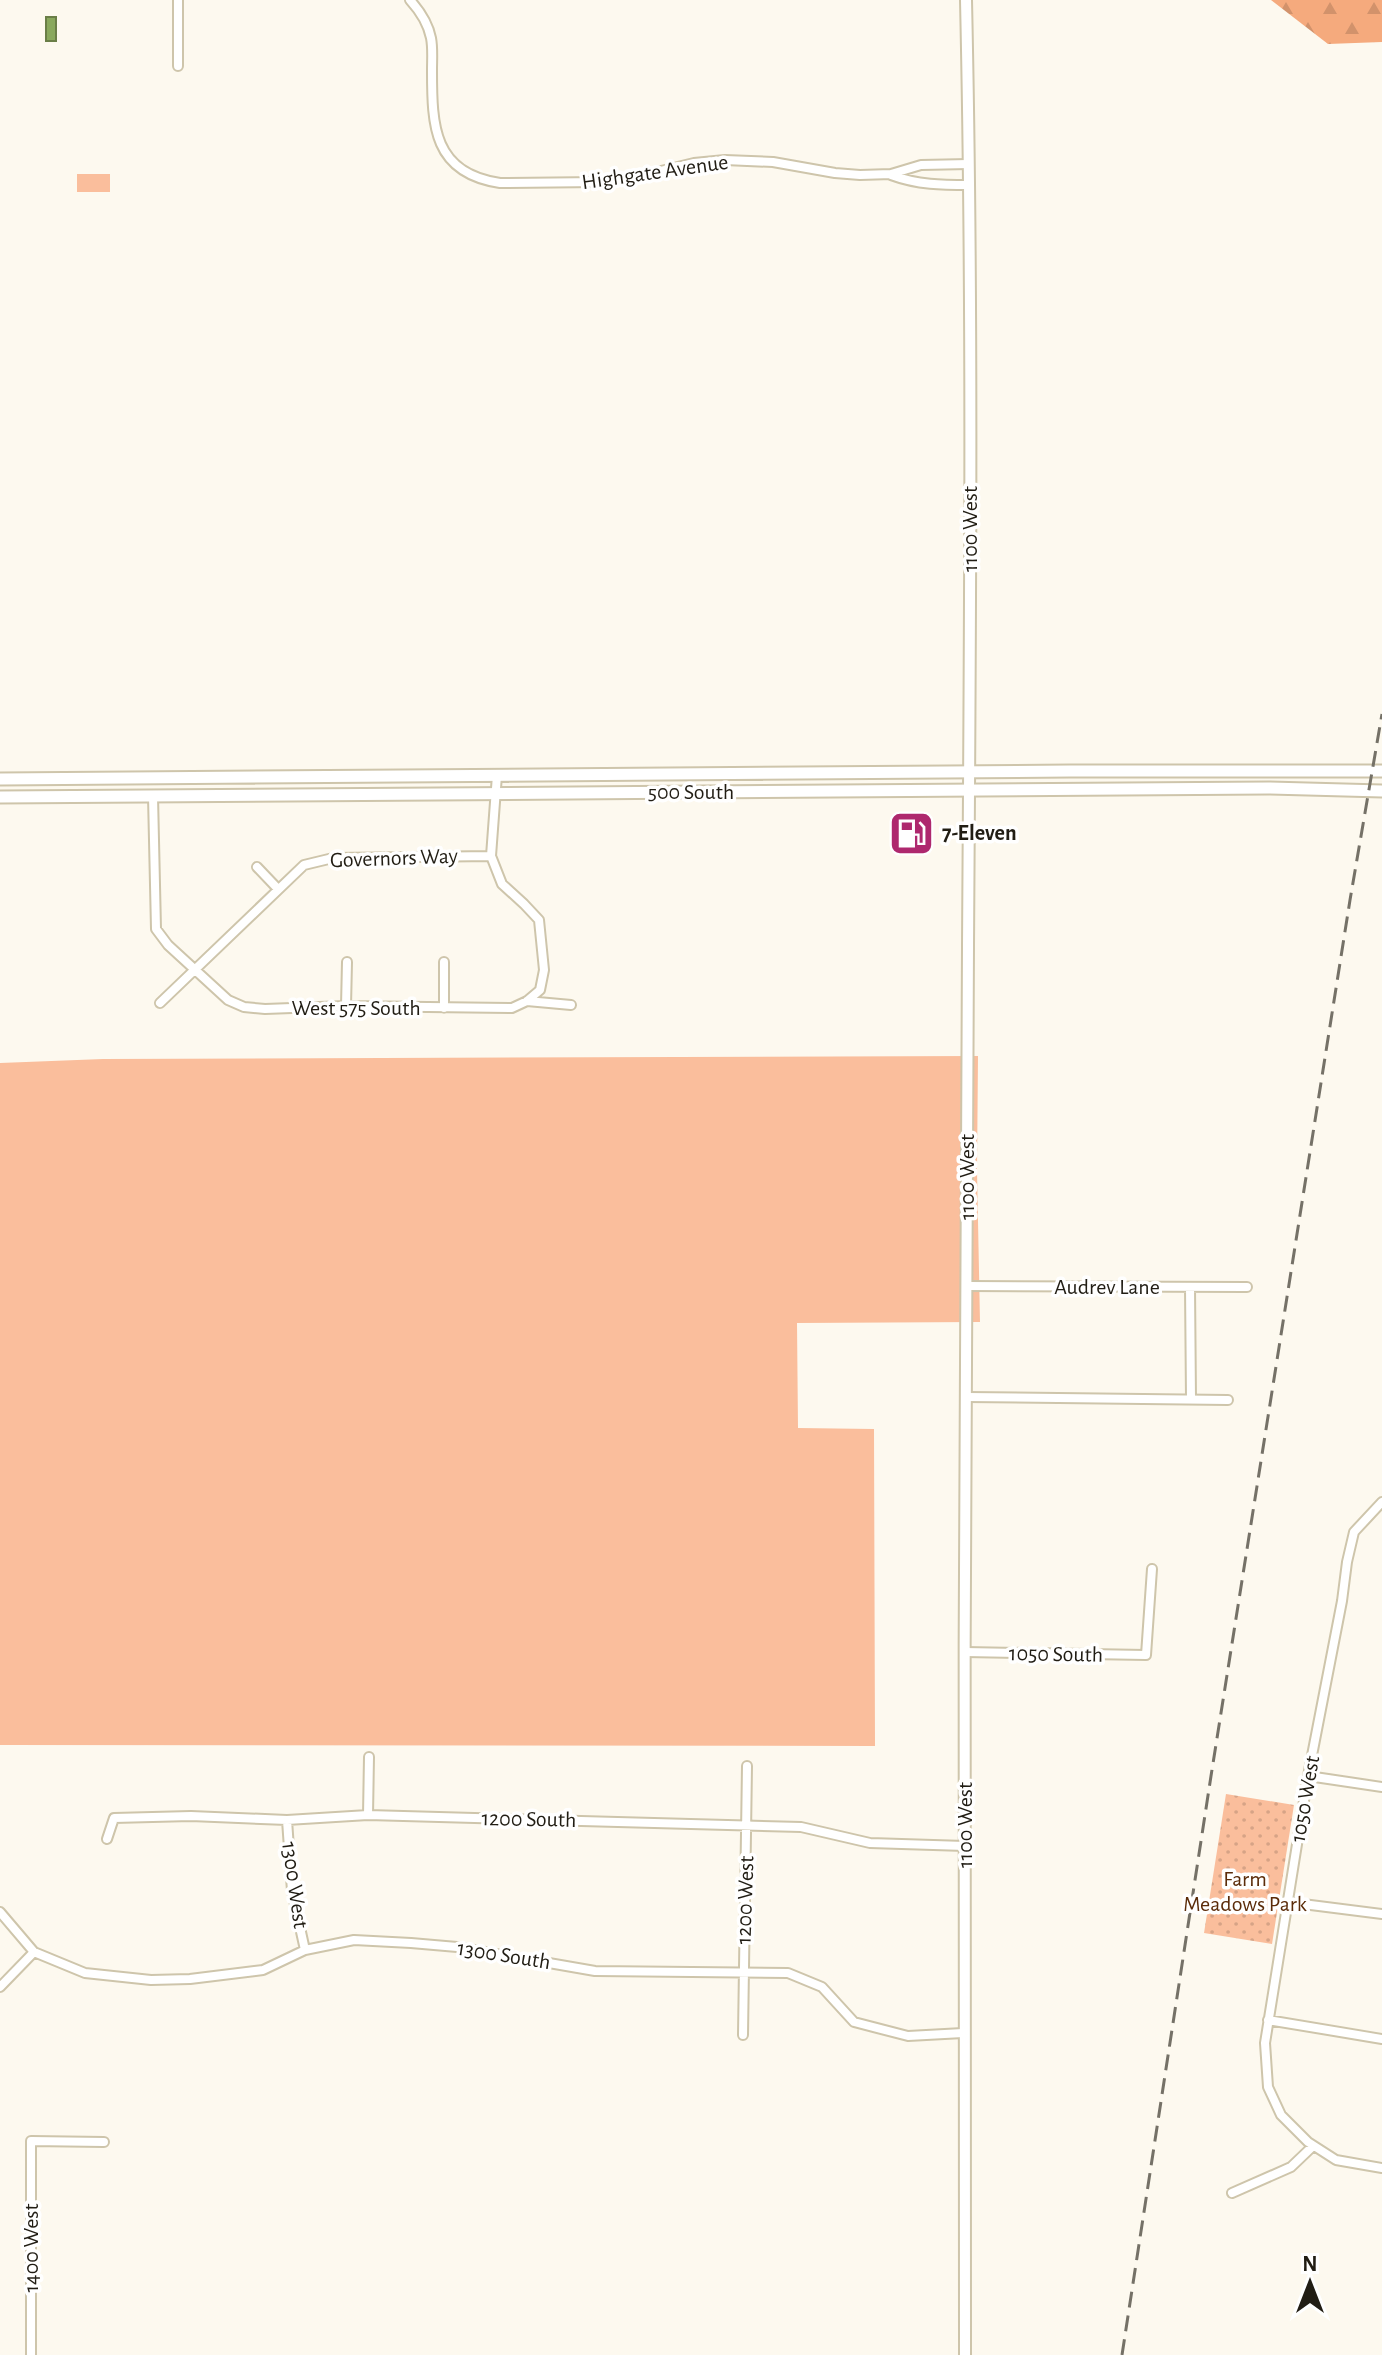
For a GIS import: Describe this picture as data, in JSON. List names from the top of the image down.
{
  "streets": {
    "main road": ["500 South"],
    "street": [
      "Highgate Avenue",
      "1100 West",
      "Governors Way",
      "West 575 South",
      "Audrev Lane",
      "1050 South",
      "1050 West",
      "1200 South",
      "1300 West",
      "1200 West",
      "1300 South",
      "1400 West"
    ]
  },
  "crossings": [
    ["Highgate Avenue", "1100 West"],
    ["1100 West", "500 South"],
    ["1100 West", "Audrev Lane"],
    ["1100 West", "1050 South"],
    ["1100 West", "1200 South"],
    ["1100 West", "1300 South"],
    ["500 South", "West 575 South"],
    ["Governors Way", "West 575 South"],
    ["1200 South", "1300 West"],
    ["1200 South", "1200 West"],
    ["1300 West", "1300 South"],
    ["1200 West", "1300 South"]
  ],
  "parks": ["Farm Meadows Park"],
  "places": {
    "fuel station": ["7-Eleven"]
  },
  "north": "top"
}
